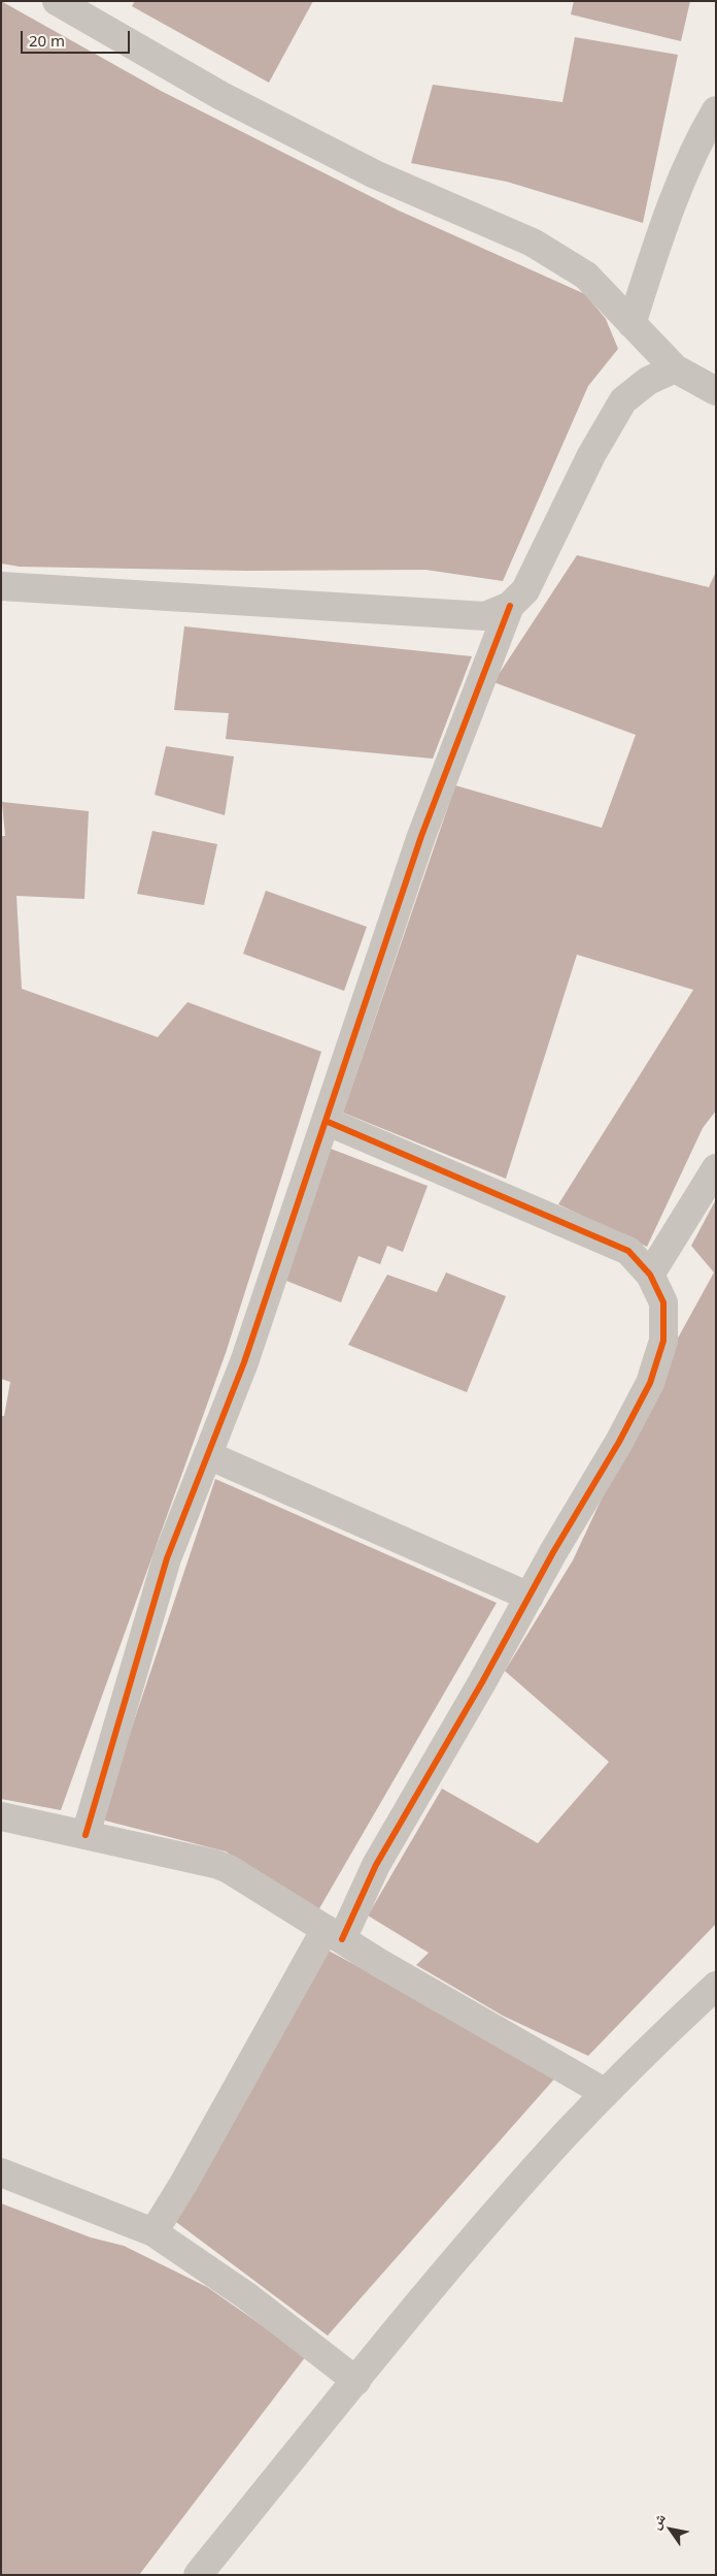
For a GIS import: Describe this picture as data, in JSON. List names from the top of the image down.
{
  "scale_bar": "20 m",
  "north": "top left"
}
